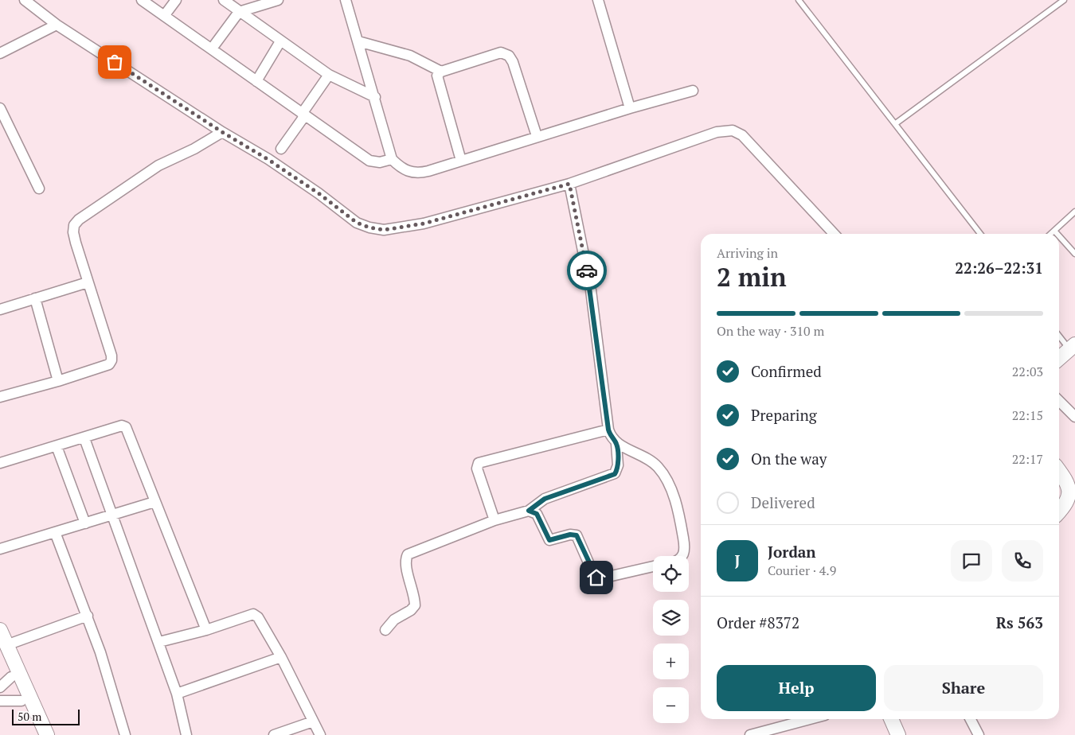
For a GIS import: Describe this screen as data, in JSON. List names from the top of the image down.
{
  "scale_bar": "50 m",
  "page": {
    "heading": ["2 min", "Arriving in", "22:26–22:31"],
    "panel": [
      "Jordan",
      "Courier · 4.9",
      "Order #8372",
      "Rs 563"
    ],
    "bar": "On the way · 310 m",
    "list": [
      ["Confirmed", "22:03"],
      ["Preparing", "22:15"],
      ["On the way", "22:17"],
      "Delivered"
    ],
    "round": "J",
    "map_buttons": ["+", "−"],
    "buttons": ["Help", "Share"],
    "scale": "50 m"
  }
}
